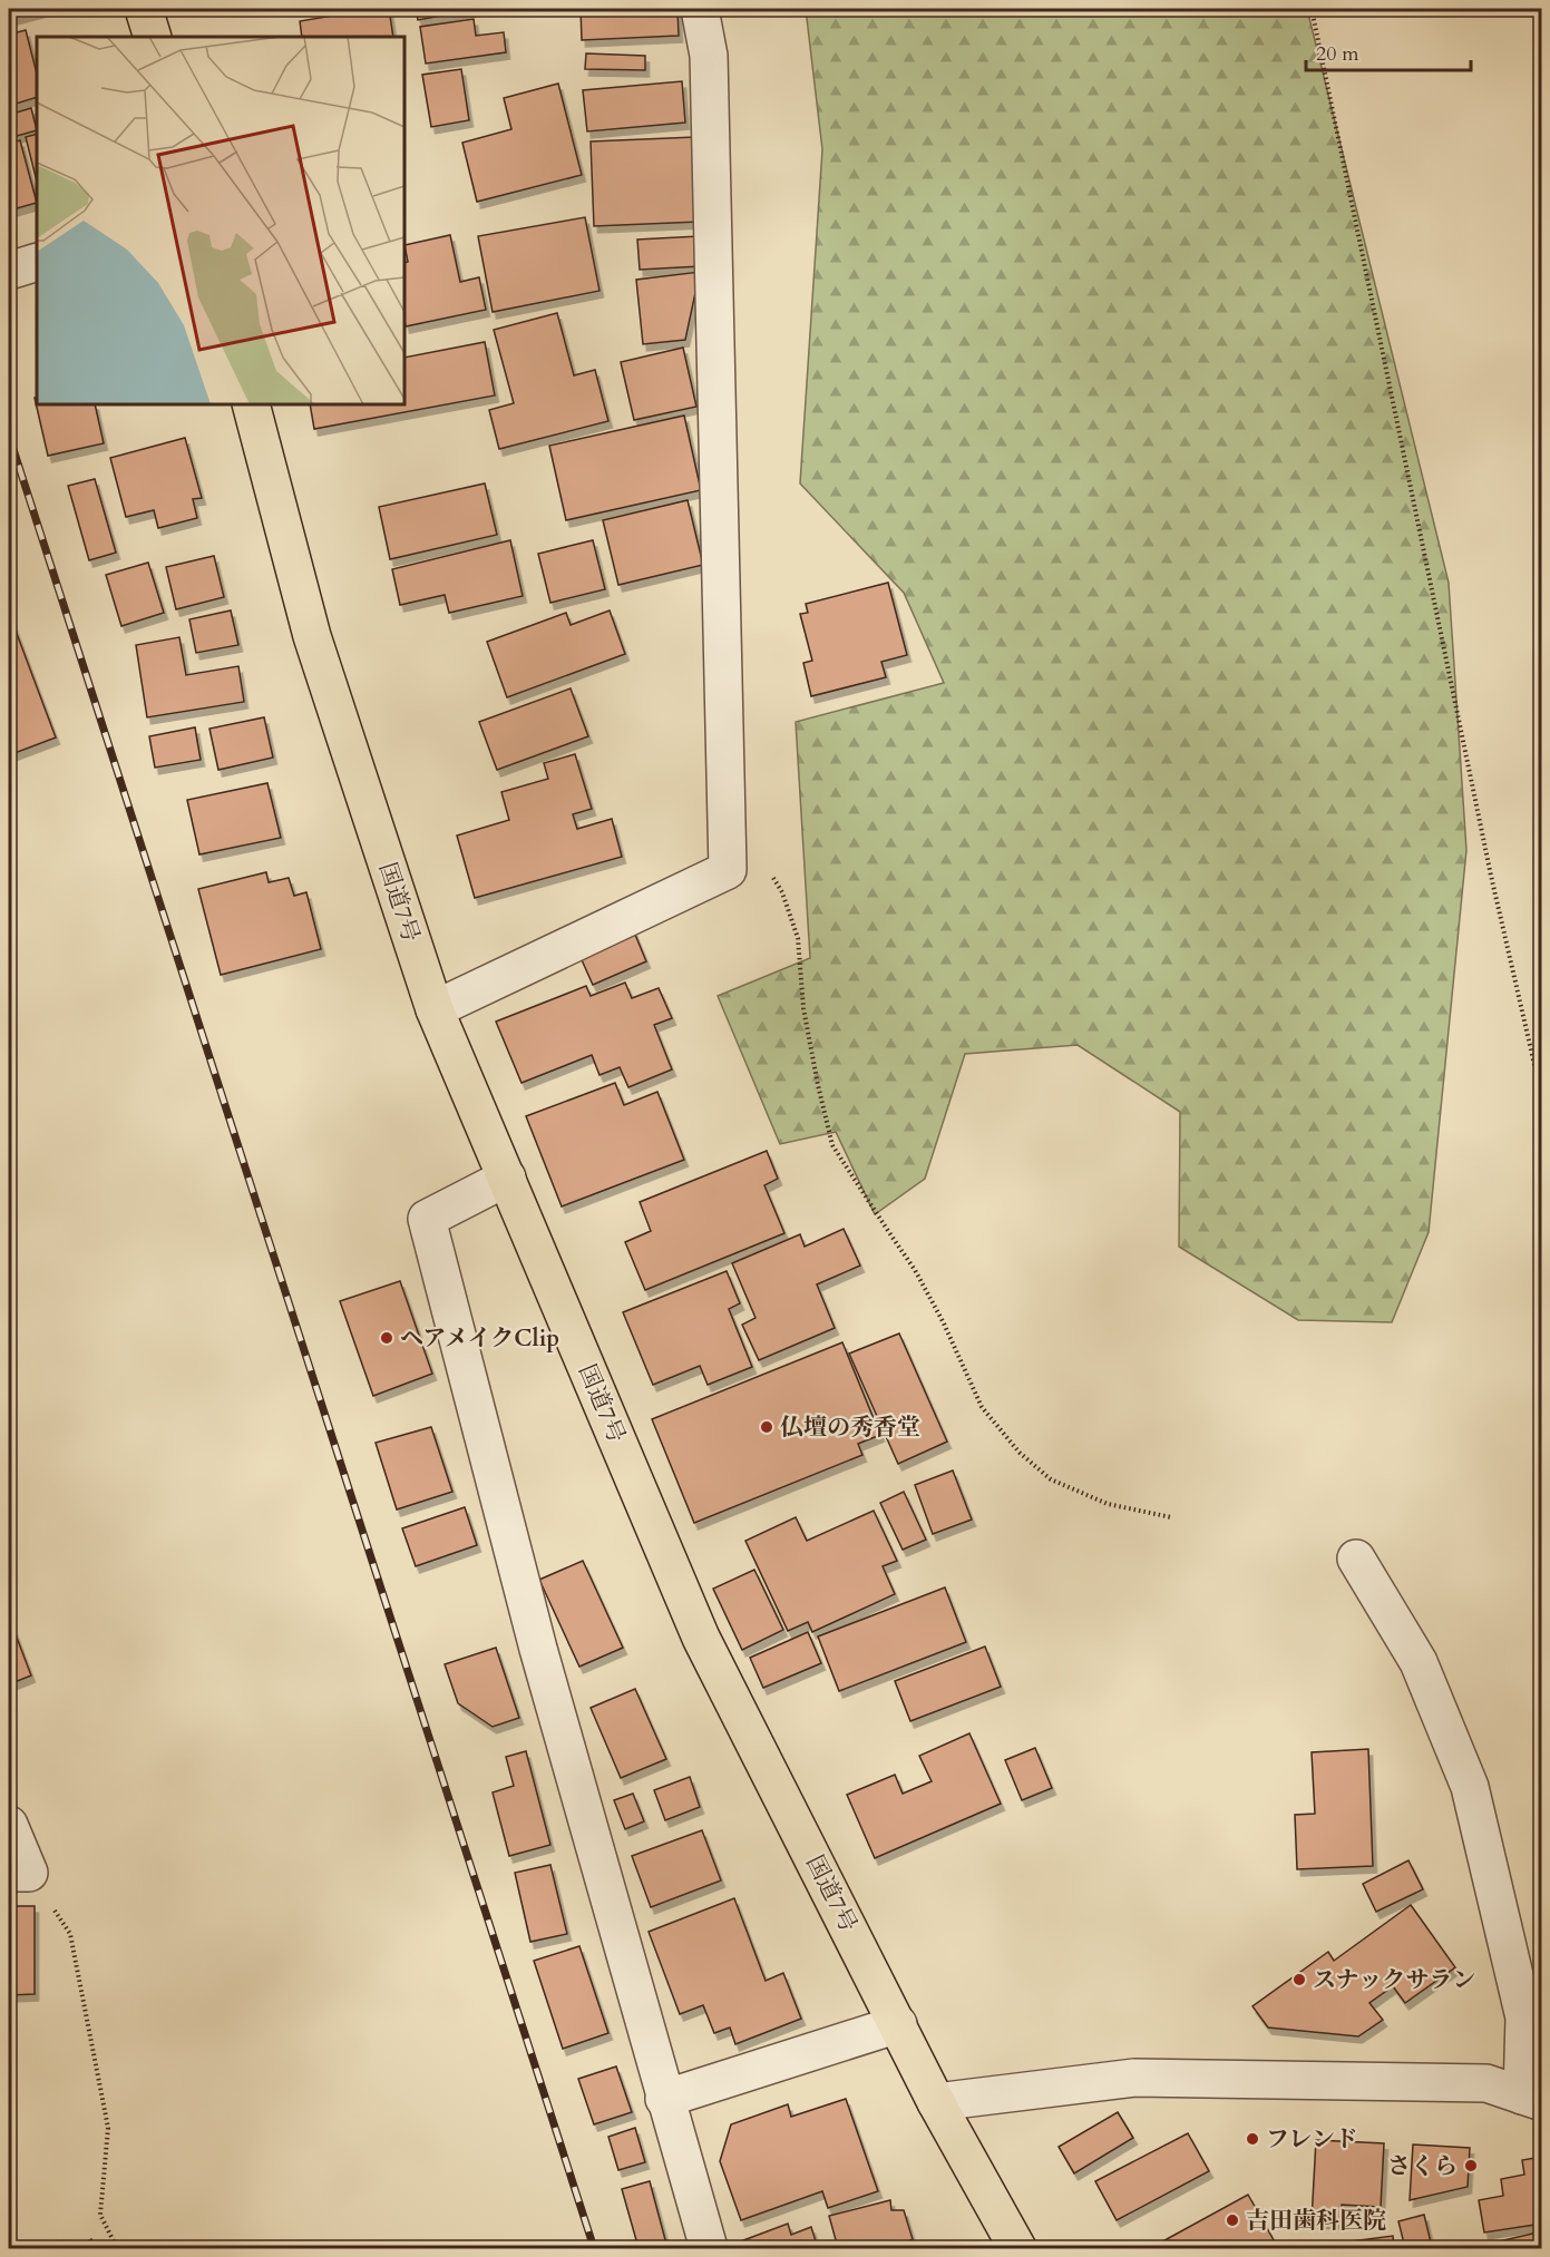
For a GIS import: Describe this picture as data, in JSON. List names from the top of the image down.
{
  "streets": {
    "highway": ["国道7号"]
  },
  "places": [
    "ヘアメイクClip",
    "仏壇の秀香堂",
    "スナックサラン",
    "フレンド",
    "さくら",
    "吉田歯科医院"
  ],
  "scale_bar": "20 m"
}
